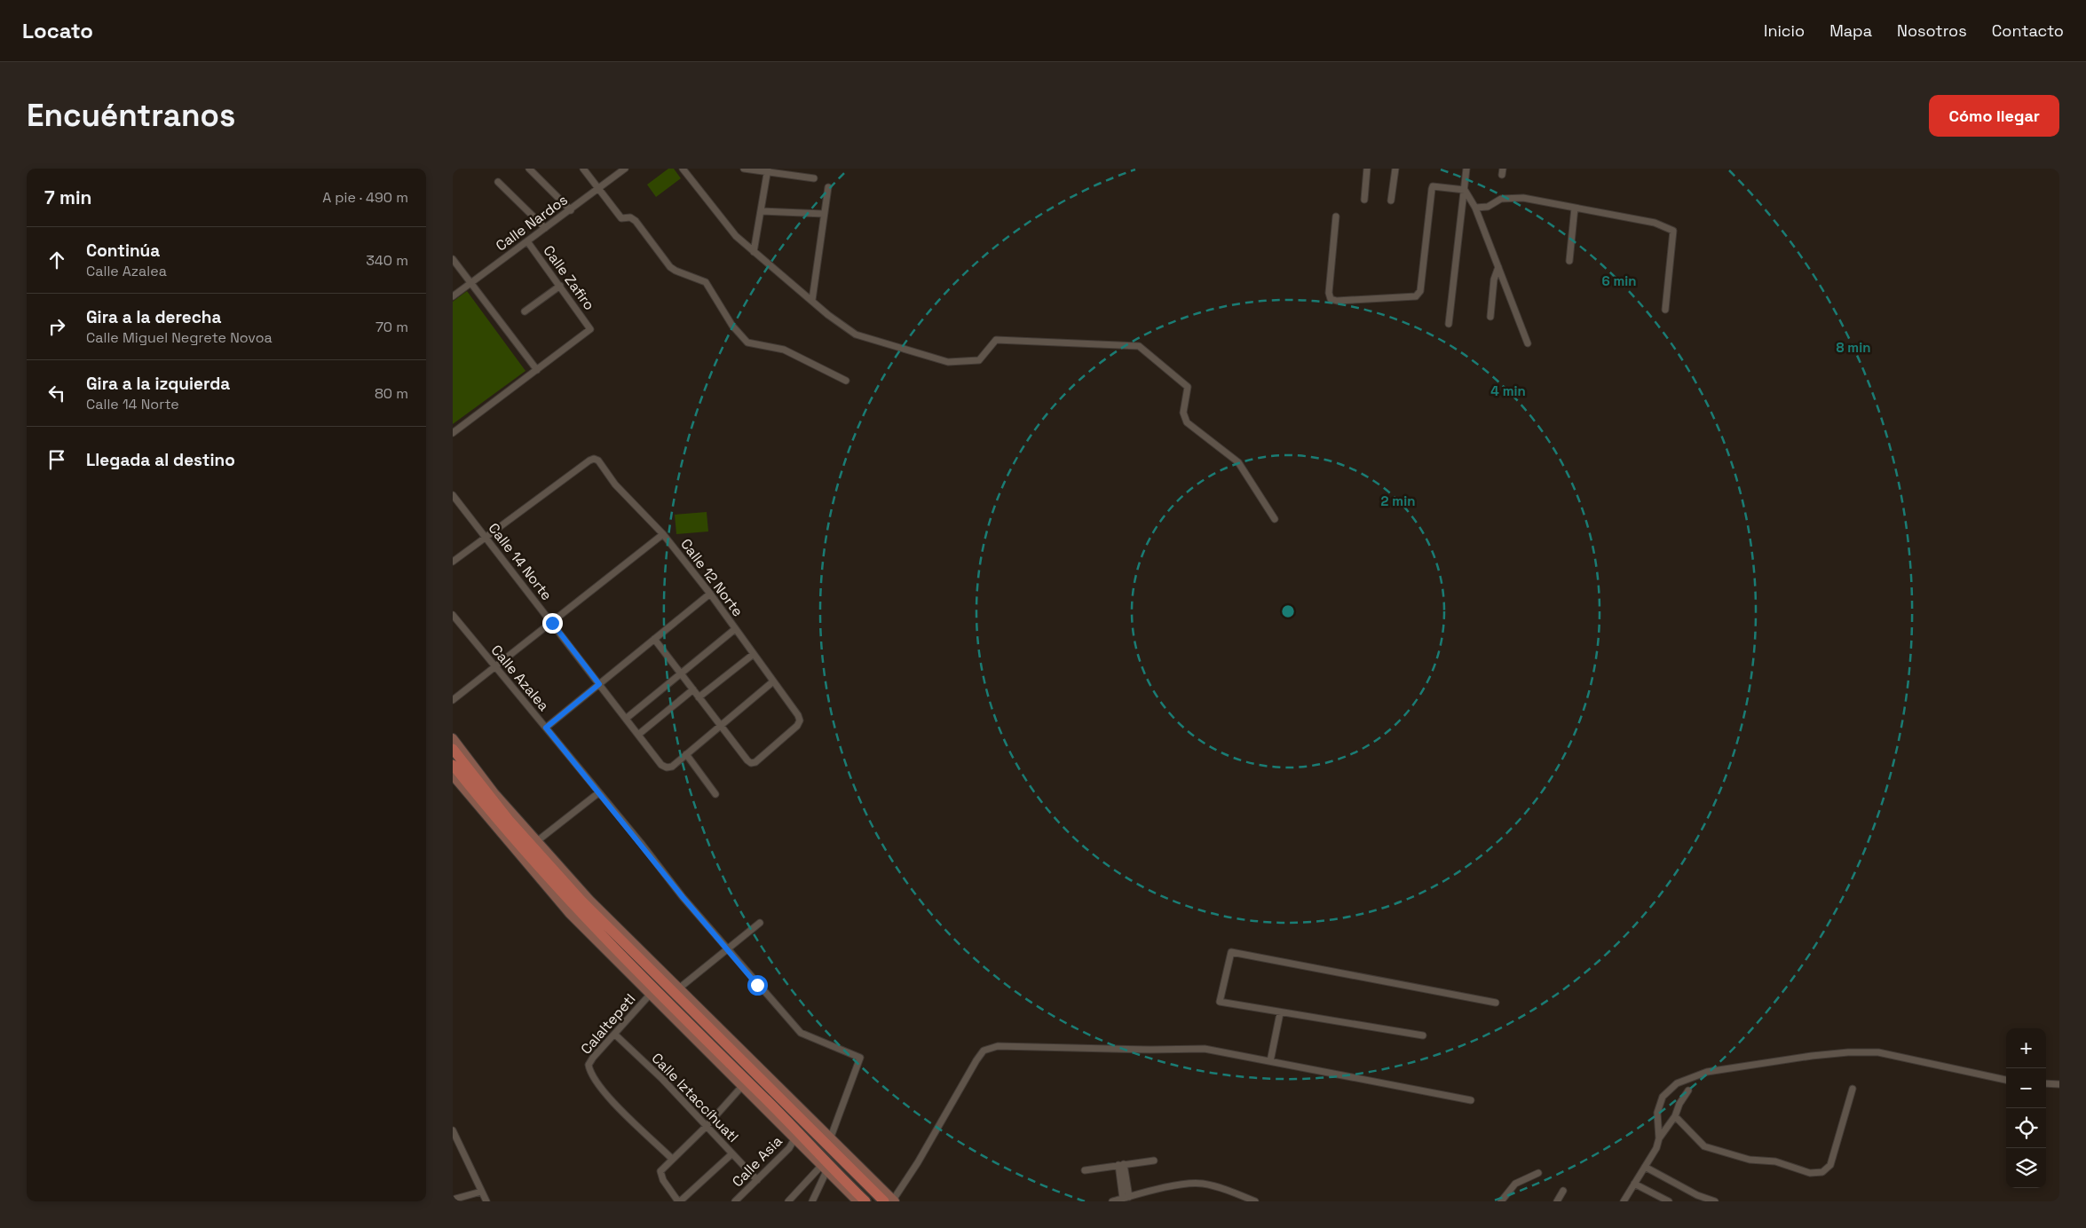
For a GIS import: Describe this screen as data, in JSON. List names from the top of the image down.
{
  "streets": {
    "street": [
      "Calle Nardos",
      "Calle Zafiro",
      "Calle 14 Norte",
      "Calle 12 Norte",
      "Calle Azalea",
      "Calaltepetl",
      "Calle Iztaccíhuatl",
      "Calle Asia"
    ]
  },
  "crossings": [
    ["Calle Nardos", "Calle Zafiro"],
    ["Calle 14 Norte", "Calle 12 Norte"],
    ["Calaltepetl", "Calle Iztaccíhuatl"],
    ["Calle Iztaccíhuatl", "Calle Asia"]
  ],
  "page": {
    "header": "Locato",
    "nav": [
      "Inicio",
      "Mapa",
      "Nosotros",
      "Contacto"
    ],
    "buttons": "Cómo llegar",
    "title": "Encuéntranos",
    "heading": ["7 min", "A pie · 490 m"],
    "list": [
      ["Continúa", "Calle Azalea", "340 m"],
      ["Gira a la derecha", "Calle Miguel Negrete Novoa", "70 m"],
      ["Gira a la izquierda", "Calle 14 Norte", "80 m"],
      "Llegada al destino"
    ],
    "map_buttons": ["+", "−"]
  },
  "rings": [
    "6 min",
    "8 min",
    "4 min",
    "2 min"
  ]
}
